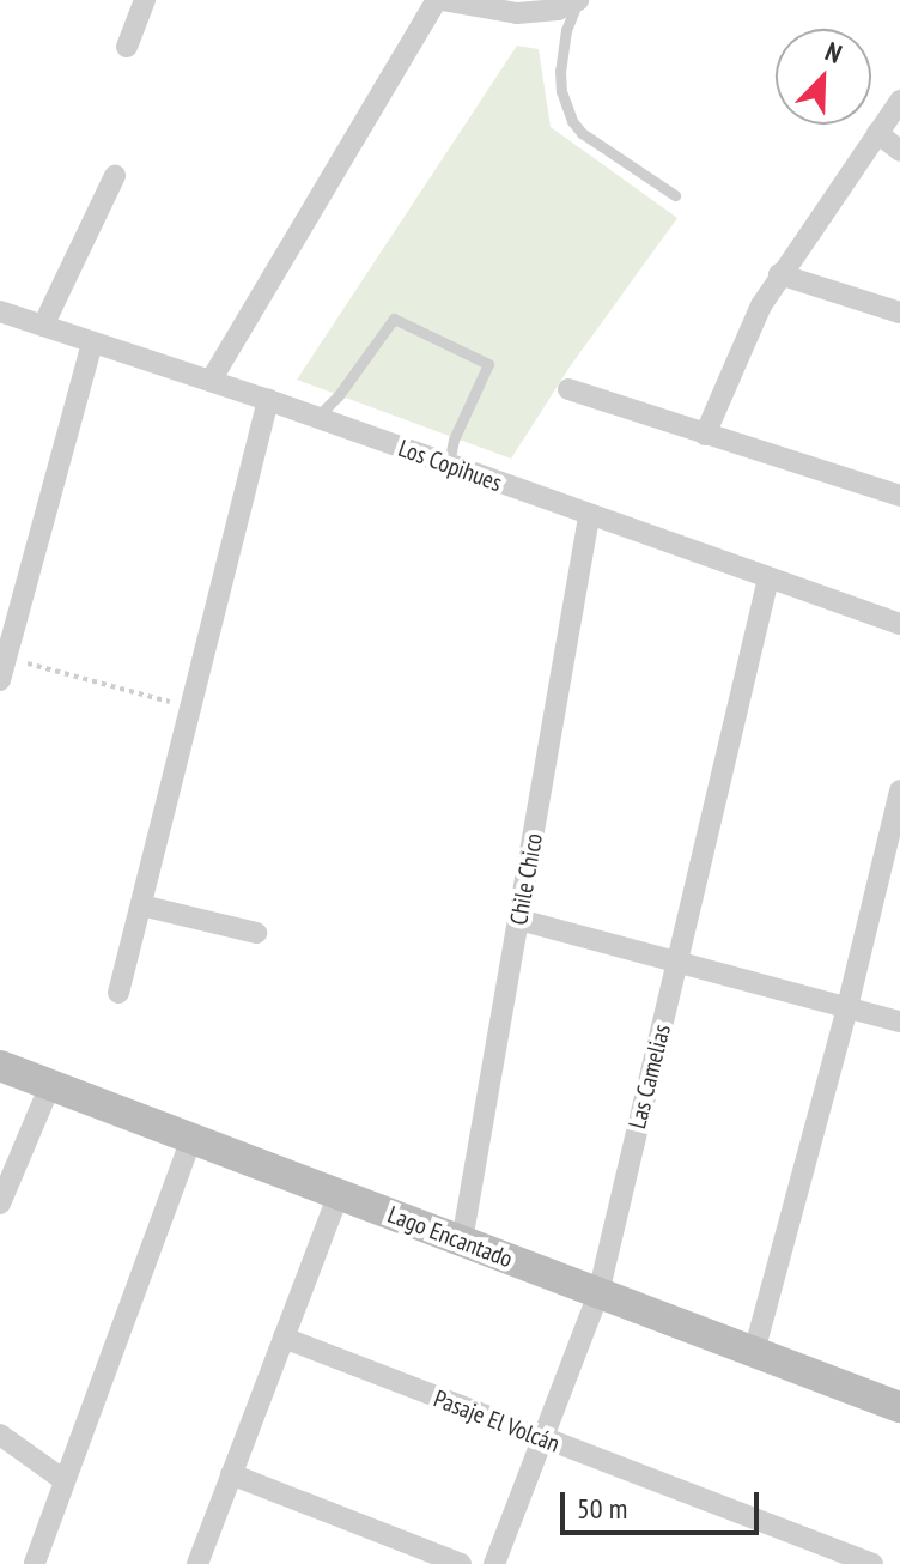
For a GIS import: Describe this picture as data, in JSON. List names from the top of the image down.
{
  "streets": {
    "street": [
      "Los Copihues",
      "Chile Chico",
      "Las Camelias",
      "Lago Encantado",
      "Pasaje El Volcán"
    ]
  },
  "crossings": [
    ["Los Copihues", "Chile Chico"],
    ["Los Copihues", "Las Camelias"],
    ["Chile Chico", "Lago Encantado"],
    ["Las Camelias", "Lago Encantado"],
    ["Las Camelias", "Pasaje El Volcán"]
  ],
  "scale_bar": "50 m",
  "north": "top right"
}
